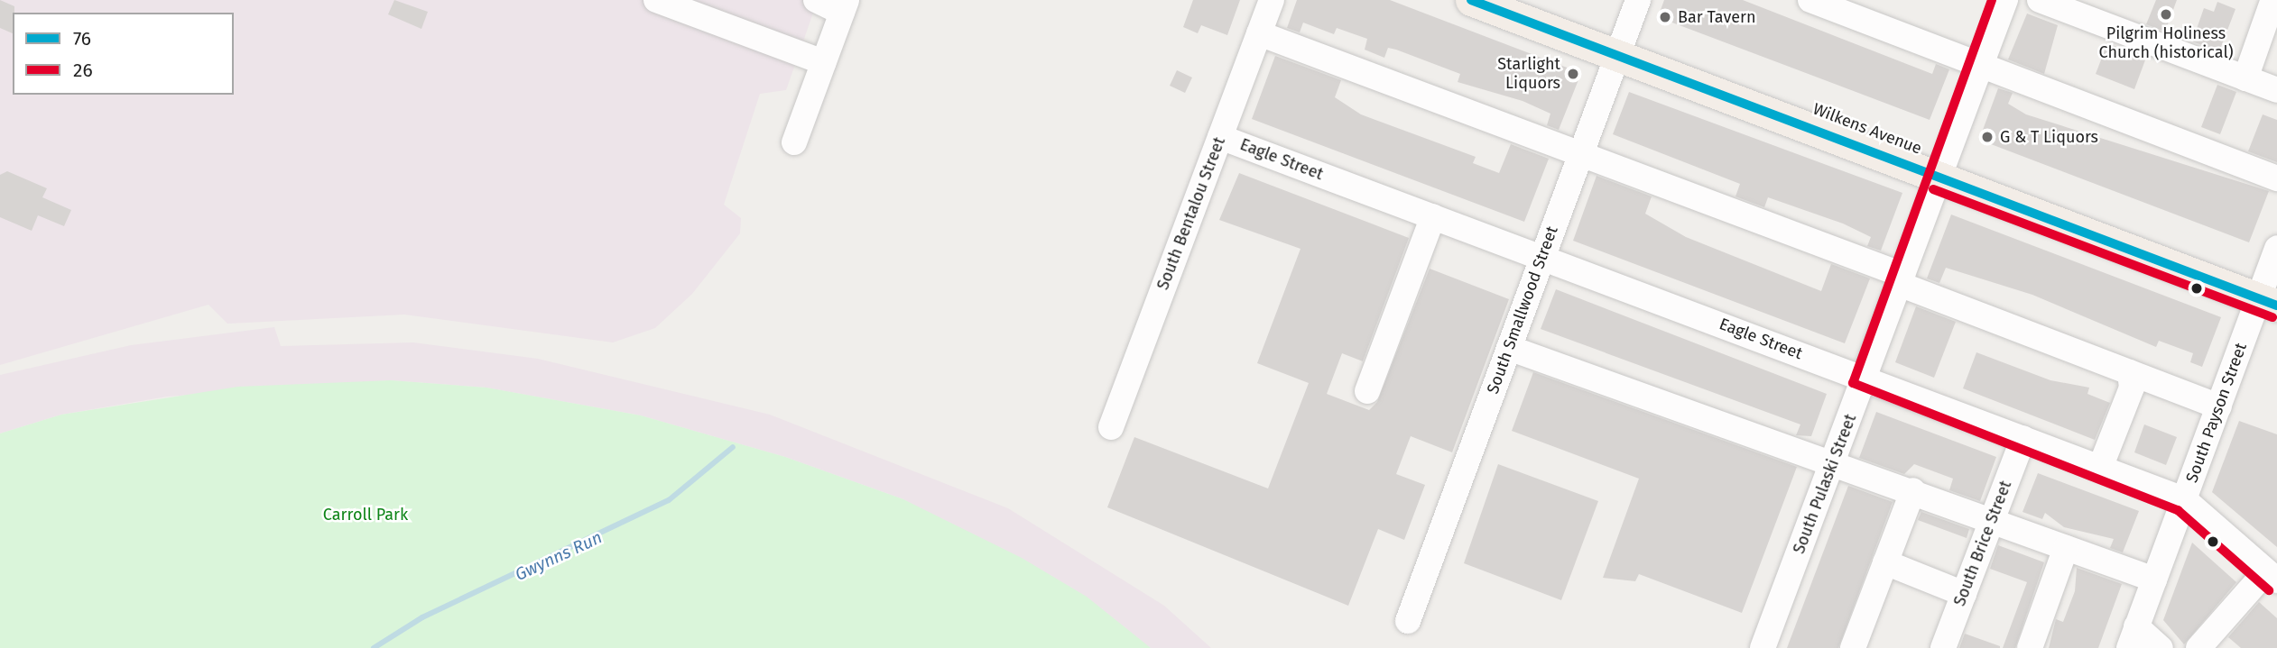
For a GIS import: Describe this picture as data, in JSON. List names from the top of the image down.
{
  "streets": {
    "main road": ["Wilkens Avenue"],
    "street": [
      "Eagle Street",
      "South Bentalou Street",
      "South Smallwood Street",
      "South Payson Street",
      "South Pulaski Street",
      "South Brice Street"
    ]
  },
  "crossings": [
    ["Wilkens Avenue", "South Smallwood Street"],
    ["Wilkens Avenue", "South Payson Street"],
    ["Wilkens Avenue", "South Pulaski Street"],
    ["Eagle Street", "South Bentalou Street"],
    ["Eagle Street", "South Smallwood Street"],
    ["Eagle Street", "South Payson Street"],
    ["Eagle Street", "South Pulaski Street"],
    ["Eagle Street", "South Brice Street"]
  ],
  "water": ["Gwynns Run"],
  "parks": ["Carroll Park"],
  "places": [
    "Pilgrim Holiness Church (historical)",
    "Bar Tavern",
    "Starlight Liquors",
    "G & T Liquors"
  ],
  "lines": ["transit line 76", "transit line 26"],
  "legend": ["76", "26"]
}
